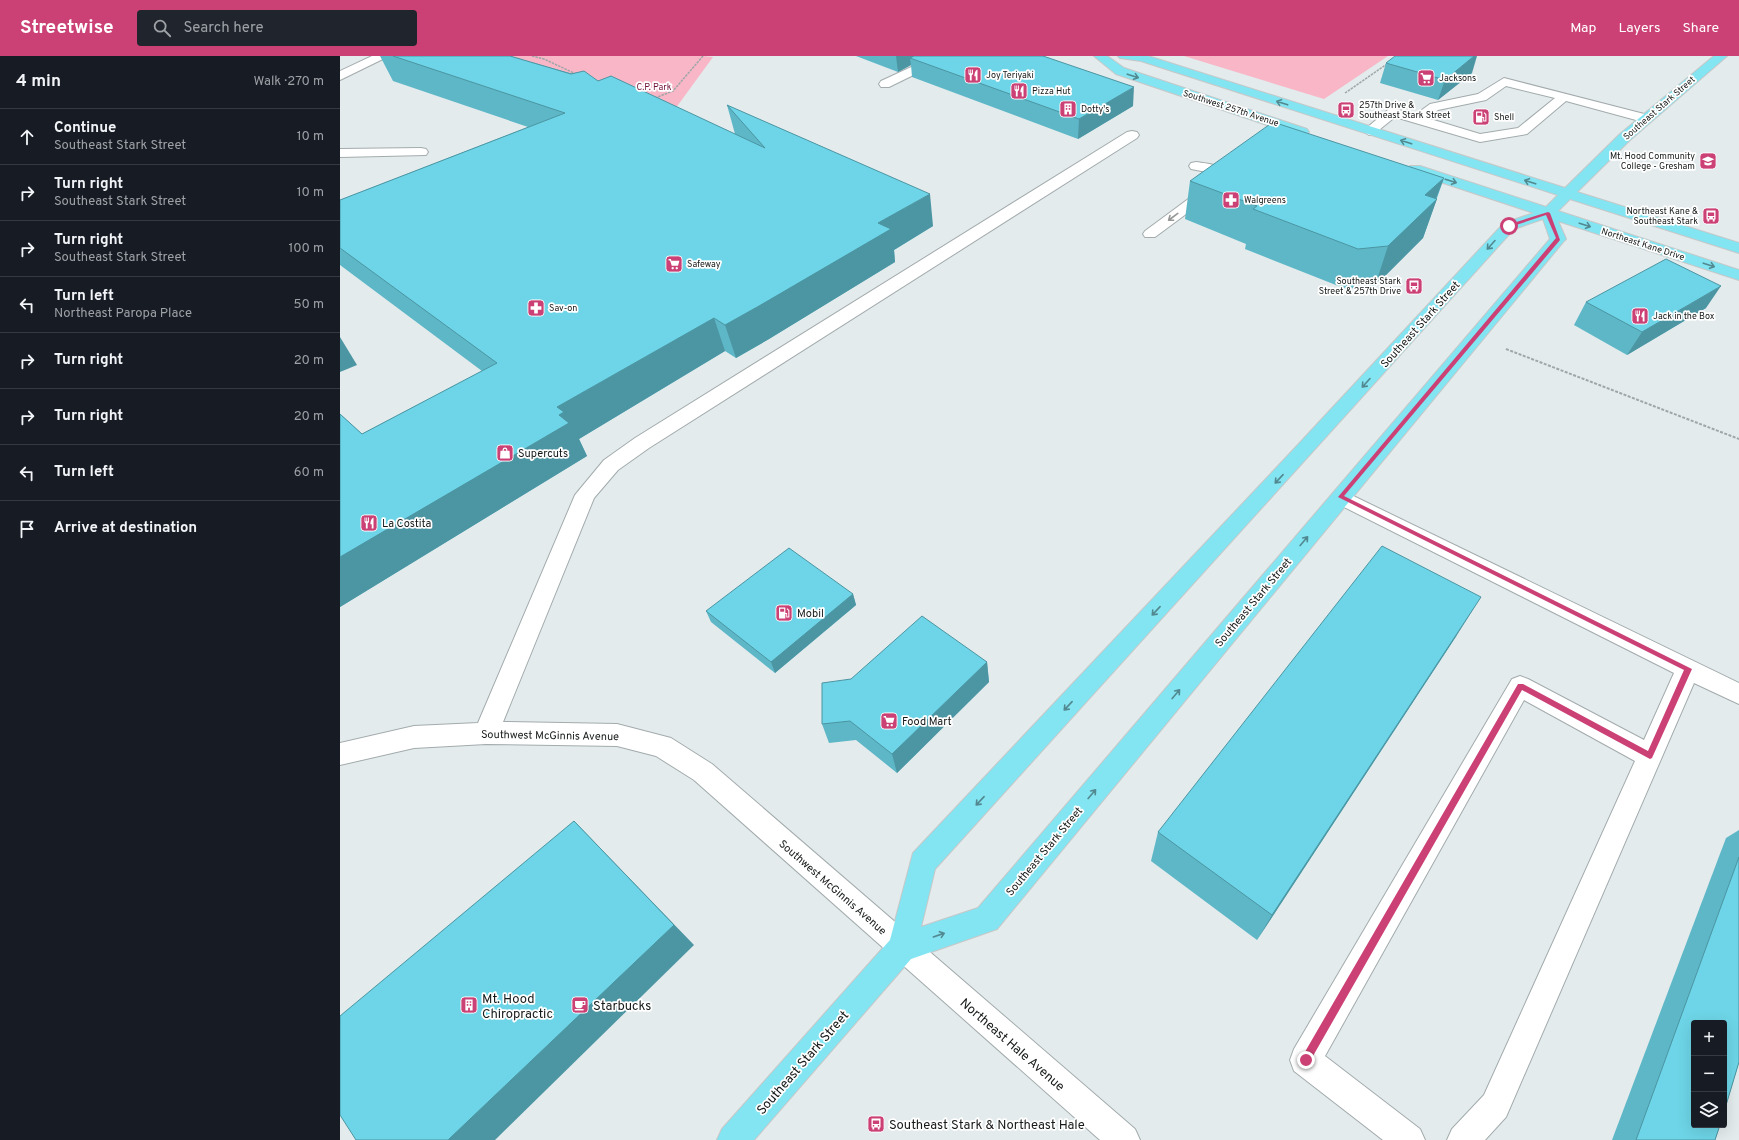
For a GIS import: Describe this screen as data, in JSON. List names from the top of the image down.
{
  "streets": {
    "main road": ["Southwest 257th Avenue", "Southeast Stark Street", "Northeast Kane Drive"],
    "street": ["Southwest McGinnis Avenue", "Northeast Hale Avenue"]
  },
  "crossings": [
    ["Southwest 257th Avenue", "Southeast Stark Street"],
    ["Southeast Stark Street", "Northeast Kane Drive"],
    ["Southeast Stark Street", "Southwest McGinnis Avenue"],
    ["Southeast Stark Street", "Northeast Hale Avenue"],
    ["Southwest McGinnis Avenue", "Northeast Hale Avenue"]
  ],
  "parks": ["C.P. Park"],
  "places": {
    "restaurant": [
      "Joy Teriyaki",
      "Pizza Hut",
      "Jack in the Box",
      "La Costita"
    ],
    "supermarket": ["Jacksons", "Safeway", "Food Mart"],
    "building": ["Dotty's", "Mt. Hood Chiropractic"],
    "bus stop": [
      "257th Drive & Southeast Stark Street",
      "Northeast Kane & Southeast Stark",
      "Southeast Stark Street & 257th Drive",
      "Southeast Stark & Northeast Hale"
    ],
    "fuel station": ["Shell", "Mobil"],
    "school or university": ["Mt. Hood Community College - Gresham"],
    "pharmacy": ["Walgreens", "Sav-on"],
    "shop": ["Supercuts"],
    "cafe": ["Starbucks"]
  },
  "page": {
    "header": "Streetwise",
    "search": "Search here",
    "nav": ["Map", "Layers", "Share"],
    "heading": ["4 min", "Walk · 270 m"],
    "list": [
      ["Continue", "Southeast Stark Street", "10 m"],
      ["Turn right", "Southeast Stark Street", "10 m"],
      ["Turn right", "Southeast Stark Street", "100 m"],
      ["Turn left", "Northeast Paropa Place", "50 m"],
      ["Turn right", "20 m"],
      ["Turn right", "20 m"],
      ["Turn left", "60 m"],
      "Arrive at destination"
    ],
    "map_buttons": ["+", "−"]
  }
}
